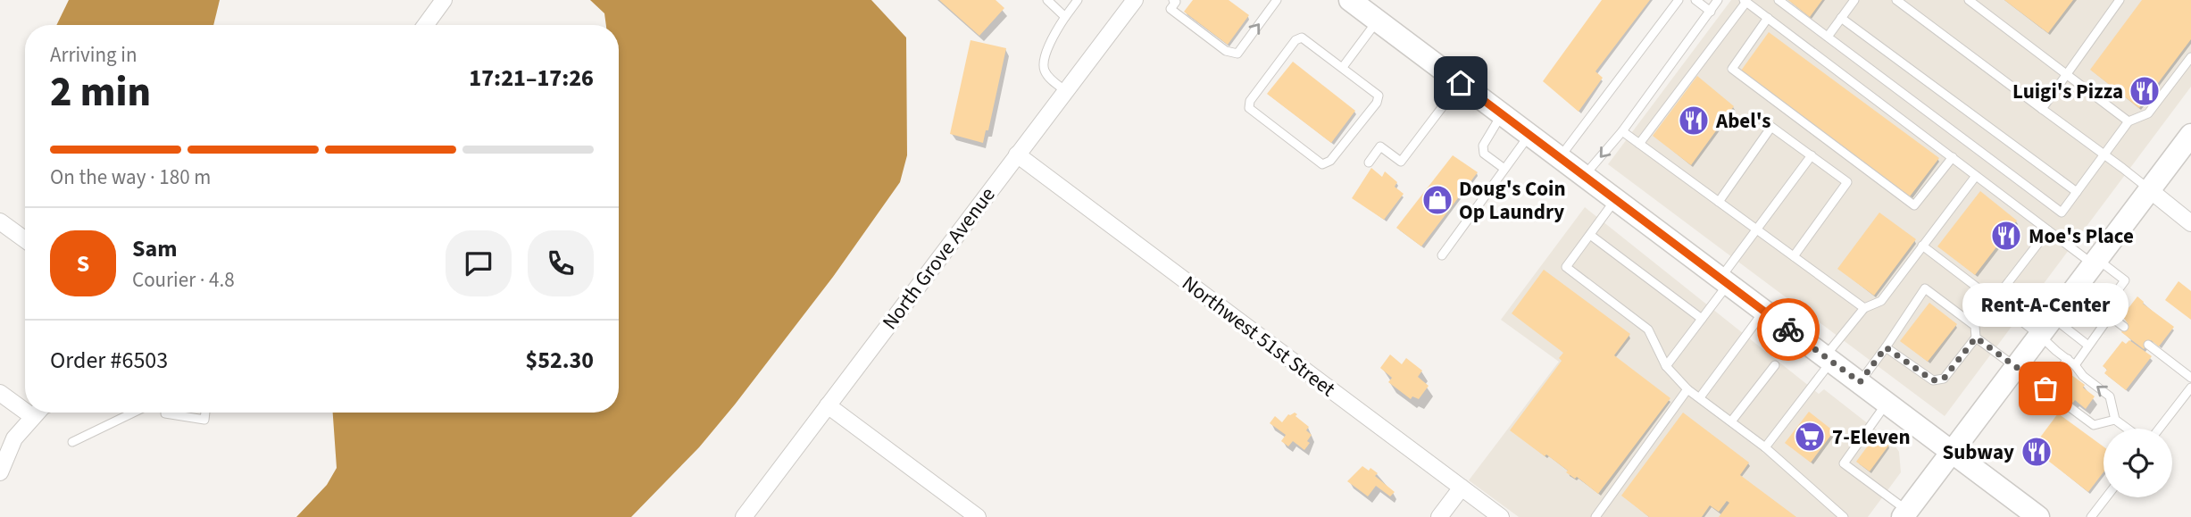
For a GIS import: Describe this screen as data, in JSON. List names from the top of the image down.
{
  "streets": {
    "street": ["North Grove Avenue", "Northwest 51st Street"]
  },
  "crossings": [
    ["North Grove Avenue", "Northwest 51st Street"]
  ],
  "places": {
    "restaurant": [
      "Luigi's Pizza",
      "Abel's",
      "Moe's Place",
      "Subway"
    ],
    "shop": ["Doug's Coin Op Laundry"],
    "other": ["Rent-A-Center"],
    "supermarket": ["7-Eleven"]
  },
  "page": {
    "heading": ["2 min", "Arriving in", "17:21–17:26"],
    "panel": [
      "Sam",
      "Courier · 4.8",
      "Order #6503",
      "$52.30"
    ],
    "bar": "On the way · 180 m",
    "round": "S",
    "bubble": "Rent-A-Center"
  }
}
